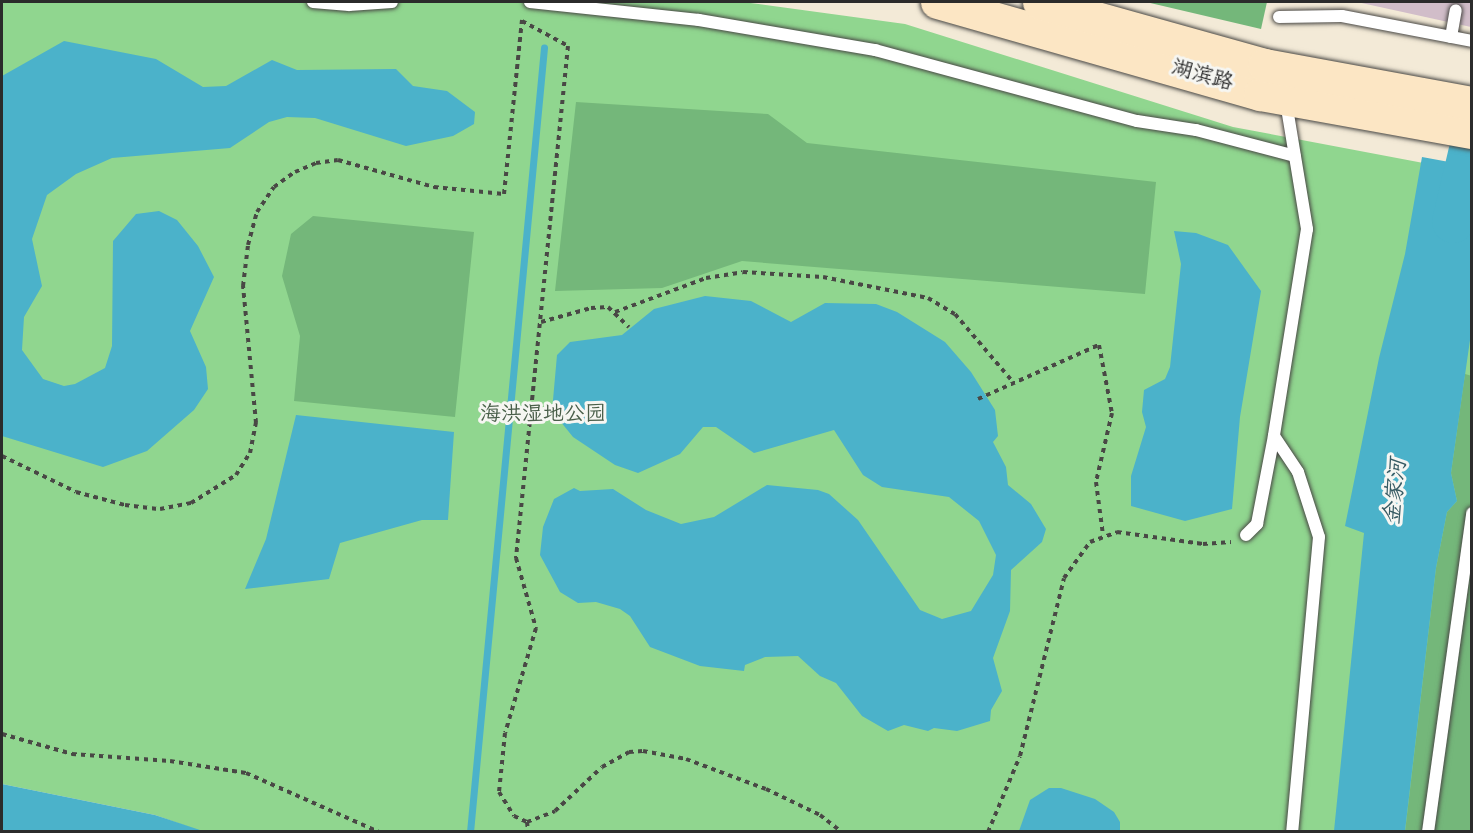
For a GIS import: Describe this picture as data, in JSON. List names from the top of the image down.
{
  "streets": {
    "main road": ["湖滨路"]
  },
  "water": ["金家河"],
  "parks": ["海洪湿地公园"]
}
